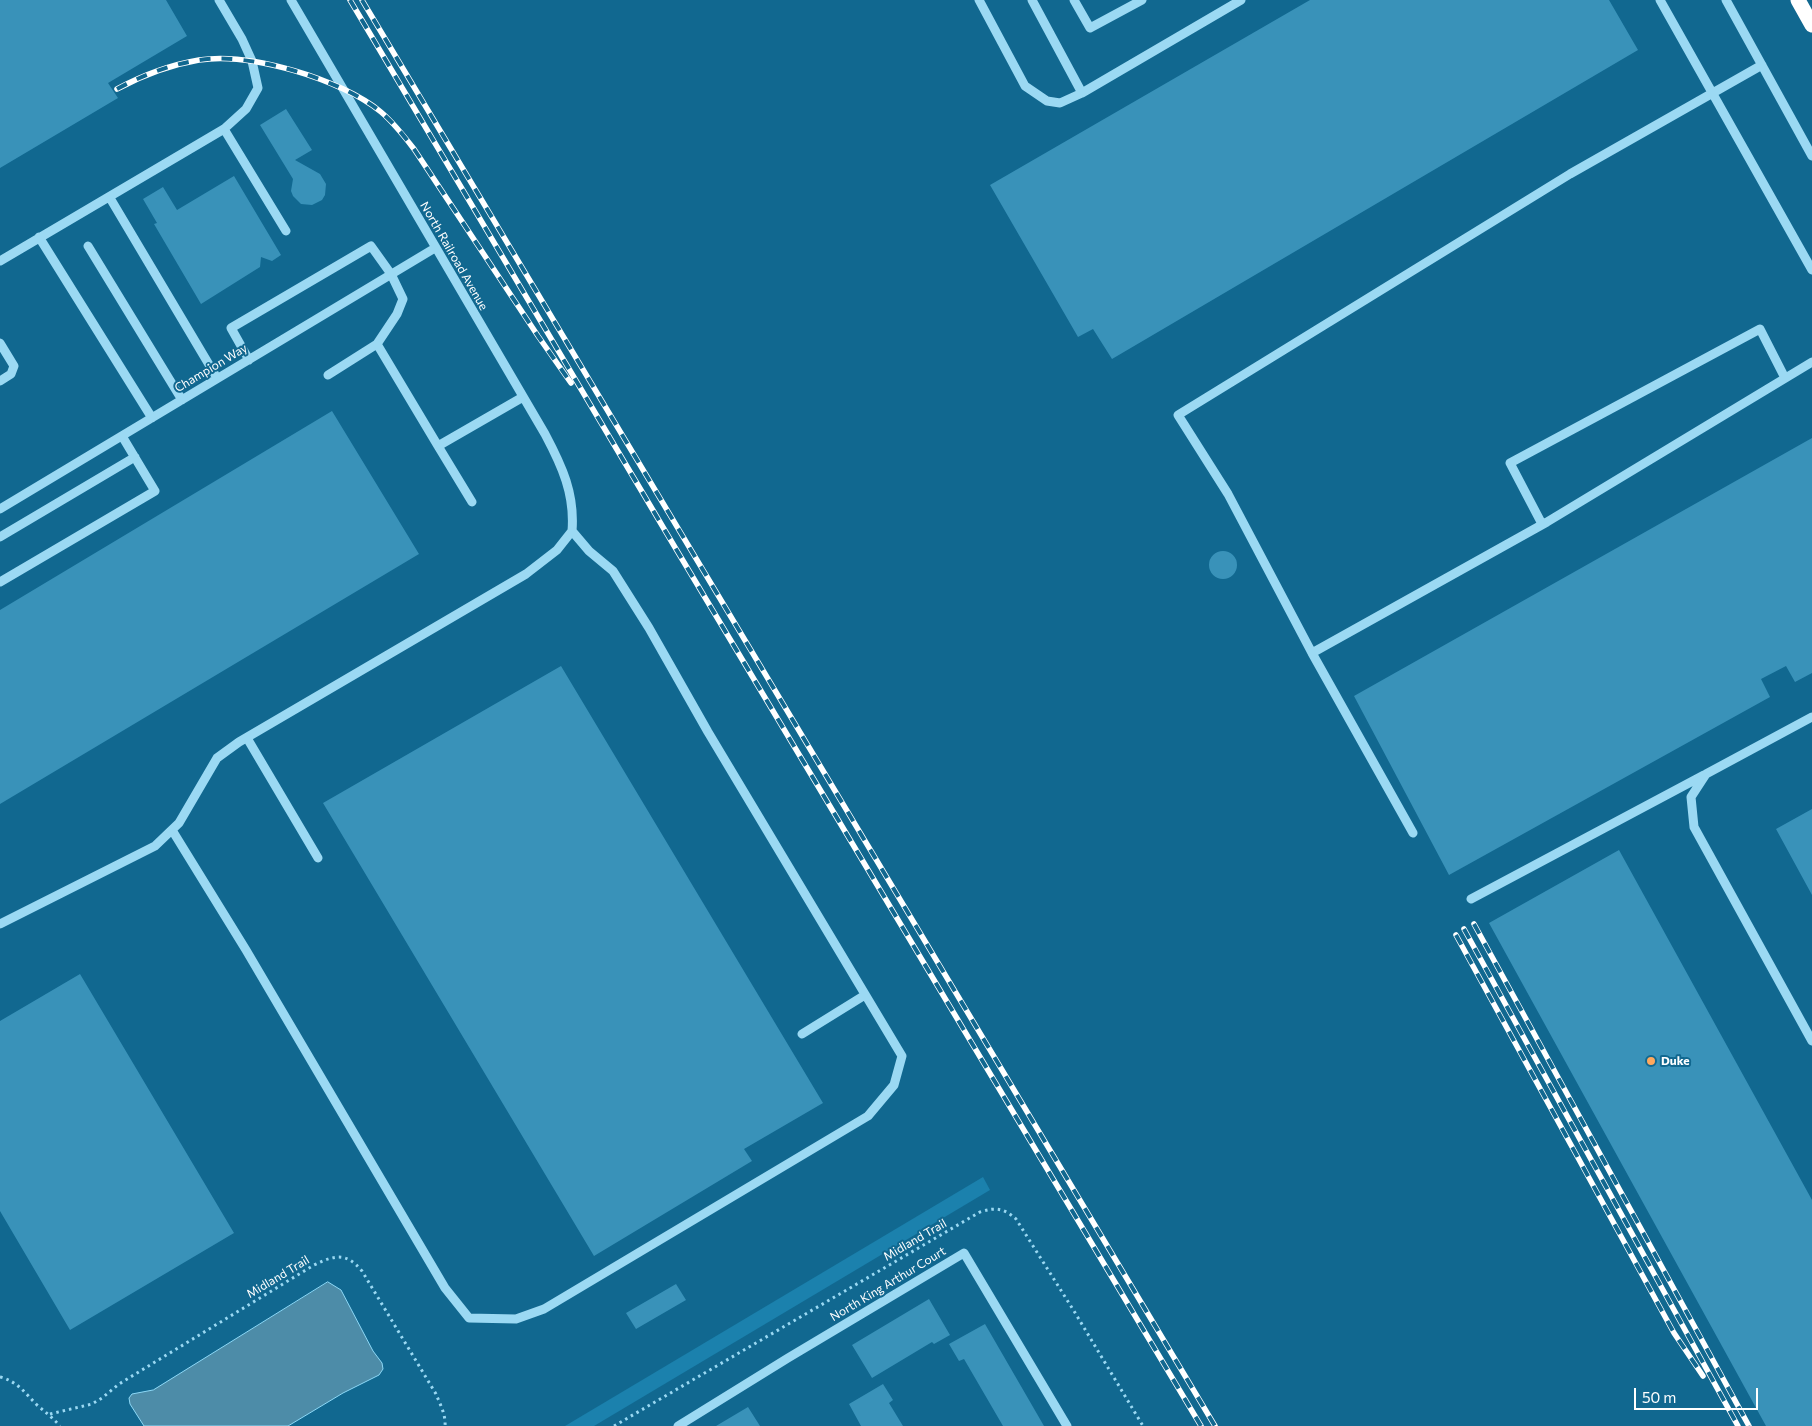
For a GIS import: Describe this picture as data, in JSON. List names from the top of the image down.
{
  "streets": {
    "street": ["North Railroad Avenue", "Champion Way", "North King Arthur Court"],
    "path": ["Midland Trail"]
  },
  "crossings": [
    ["North Railroad Avenue", "Champion Way"]
  ],
  "places": ["Duke"],
  "scale_bar": "50 m"
}
